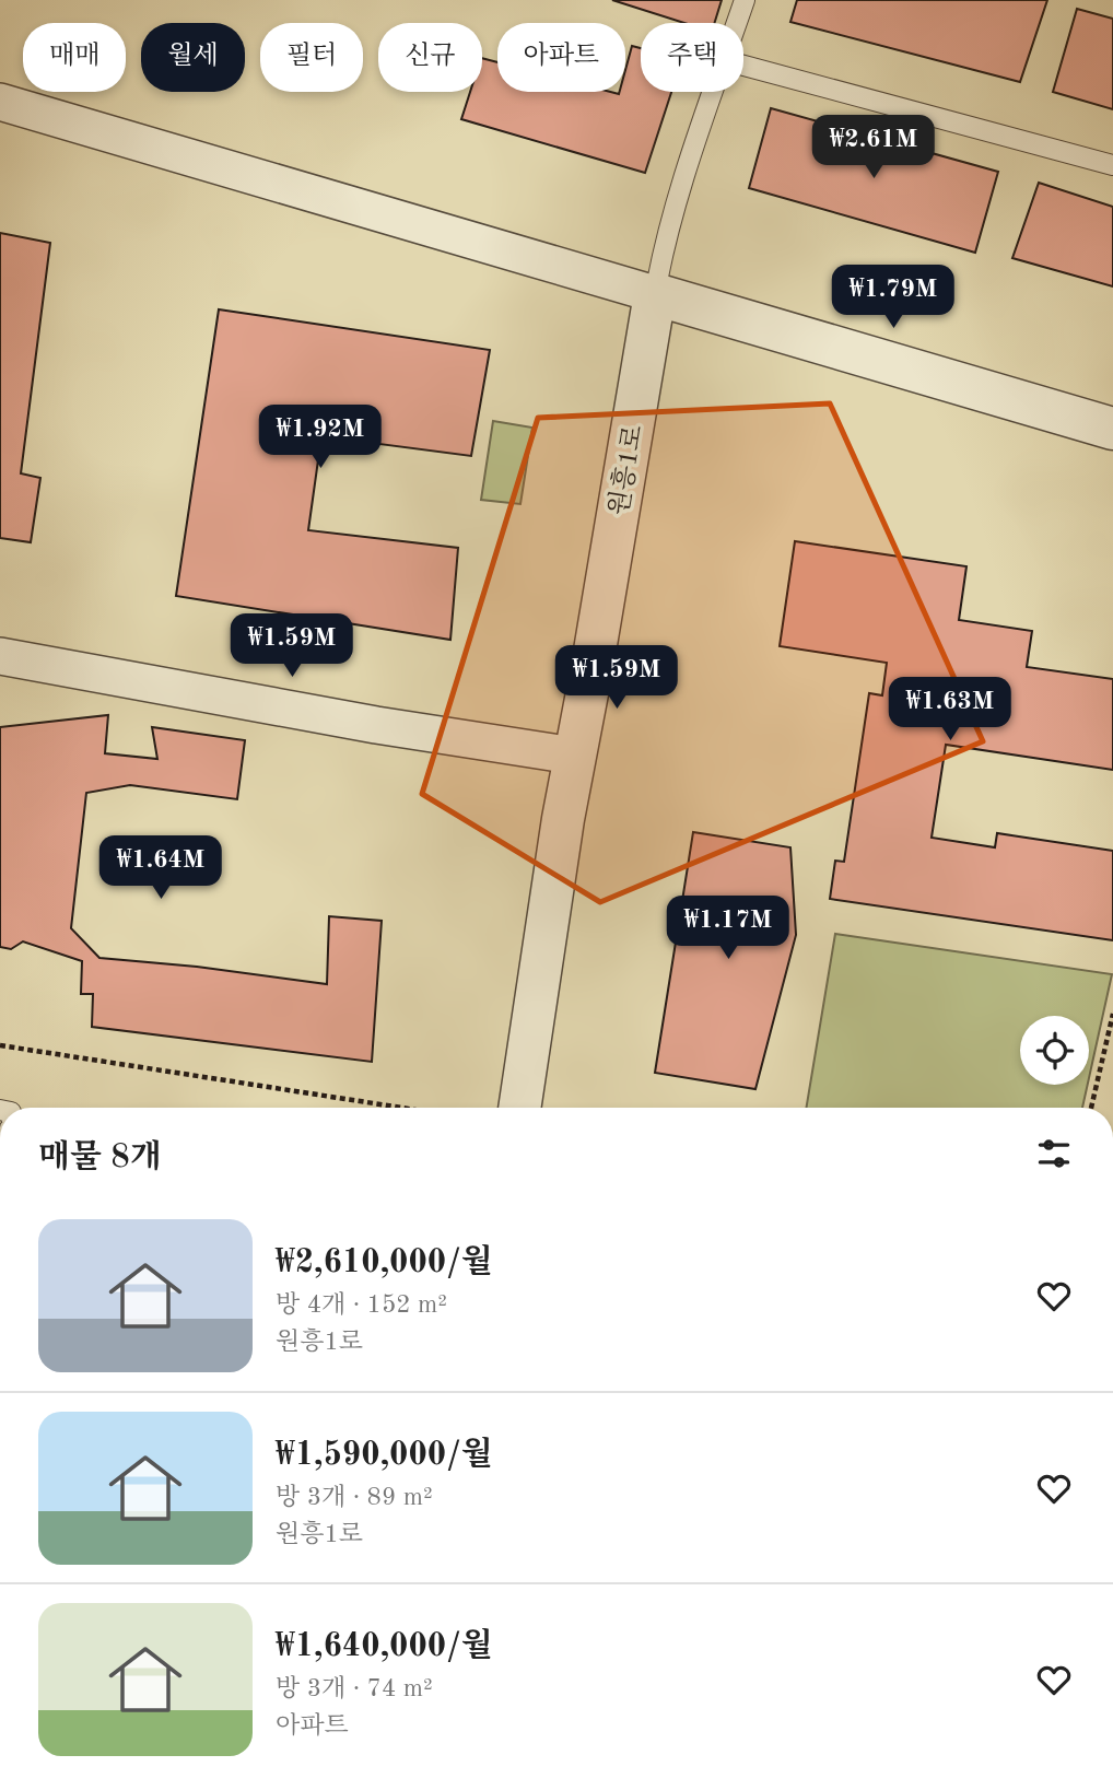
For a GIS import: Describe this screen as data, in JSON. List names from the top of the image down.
{
  "streets": {
    "street": ["원흥1로"]
  },
  "page": {
    "chip": [
      "매매",
      "월세",
      "필터",
      "신규",
      "아파트",
      "주택"
    ],
    "price": [
      "₩2.61M",
      "₩1.79M",
      "₩1.92M",
      "₩1.59M",
      "₩1.59M",
      "₩1.63M",
      "₩1.64M",
      "₩1.17M"
    ],
    "heading": "매물 8개",
    "list": [
      {
        "name": "₩2,610,000/월",
        "note": "방 4개 · 152 m² · 원흥1로"
      },
      {
        "name": "₩1,590,000/월",
        "note": "방 3개 · 89 m² · 원흥1로"
      },
      {
        "name": "₩1,640,000/월",
        "note": "방 3개 · 74 m² · 아파트"
      }
    ]
  }
}
